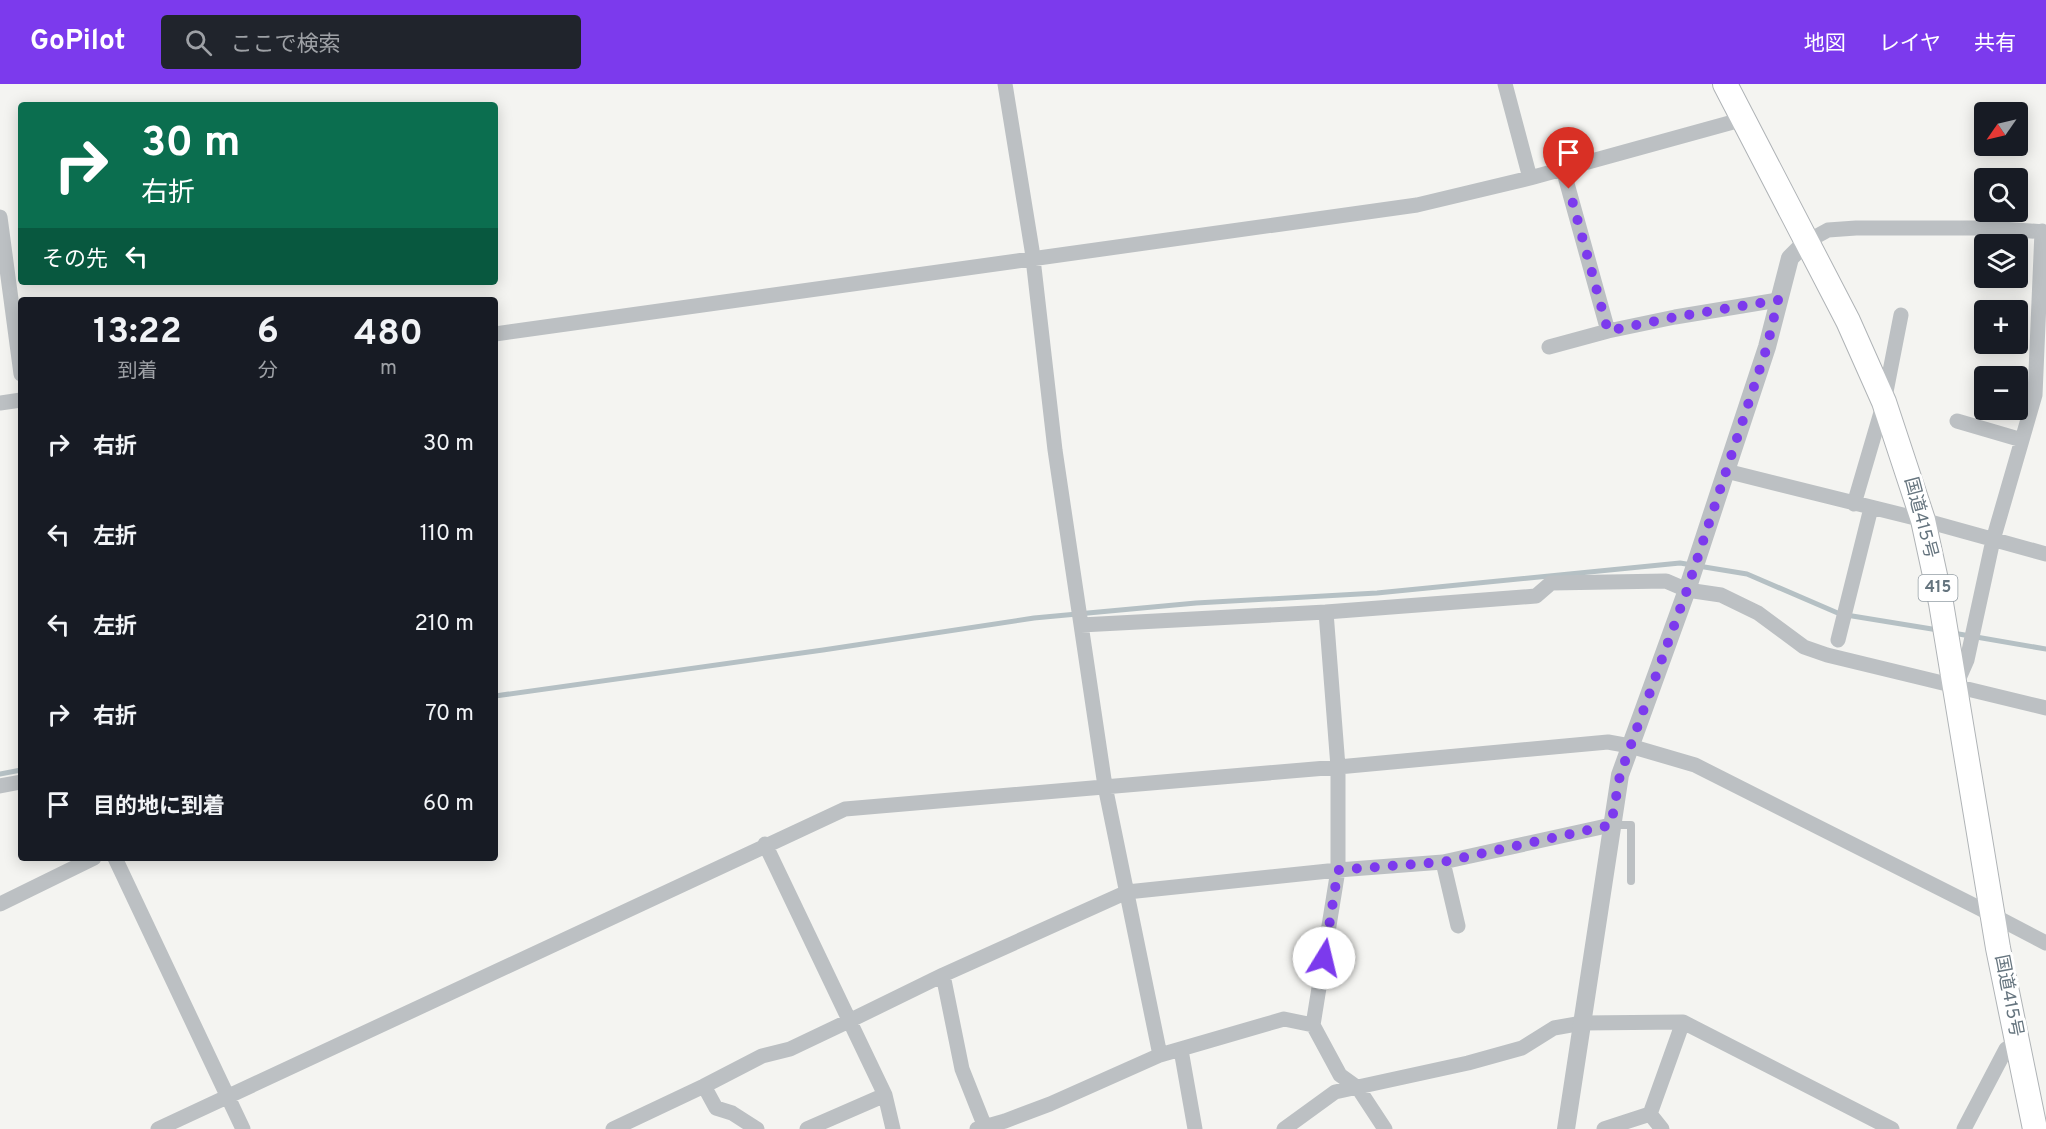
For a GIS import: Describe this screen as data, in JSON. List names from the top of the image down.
{
  "streets": {
    "highway": ["国道415号", "415"]
  },
  "north": "bottom left",
  "page": {
    "header": "GoPilot",
    "search": "ここで検索",
    "nav": ["地図", "レイヤ", "共有"],
    "map_buttons": ["+", "−"],
    "turn": ["30 m", "右折"],
    "then": "その先",
    "eta": [
      "13:22",
      "到着",
      "6",
      "分",
      "480",
      "m"
    ],
    "list": [
      {
        "name": "右折",
        "value": "30 m"
      },
      {
        "name": "左折",
        "value": "110 m"
      },
      {
        "name": "左折",
        "value": "210 m"
      },
      {
        "name": "右折",
        "value": "70 m"
      },
      {
        "name": "目的地に到着",
        "value": "60 m"
      }
    ]
  }
}
